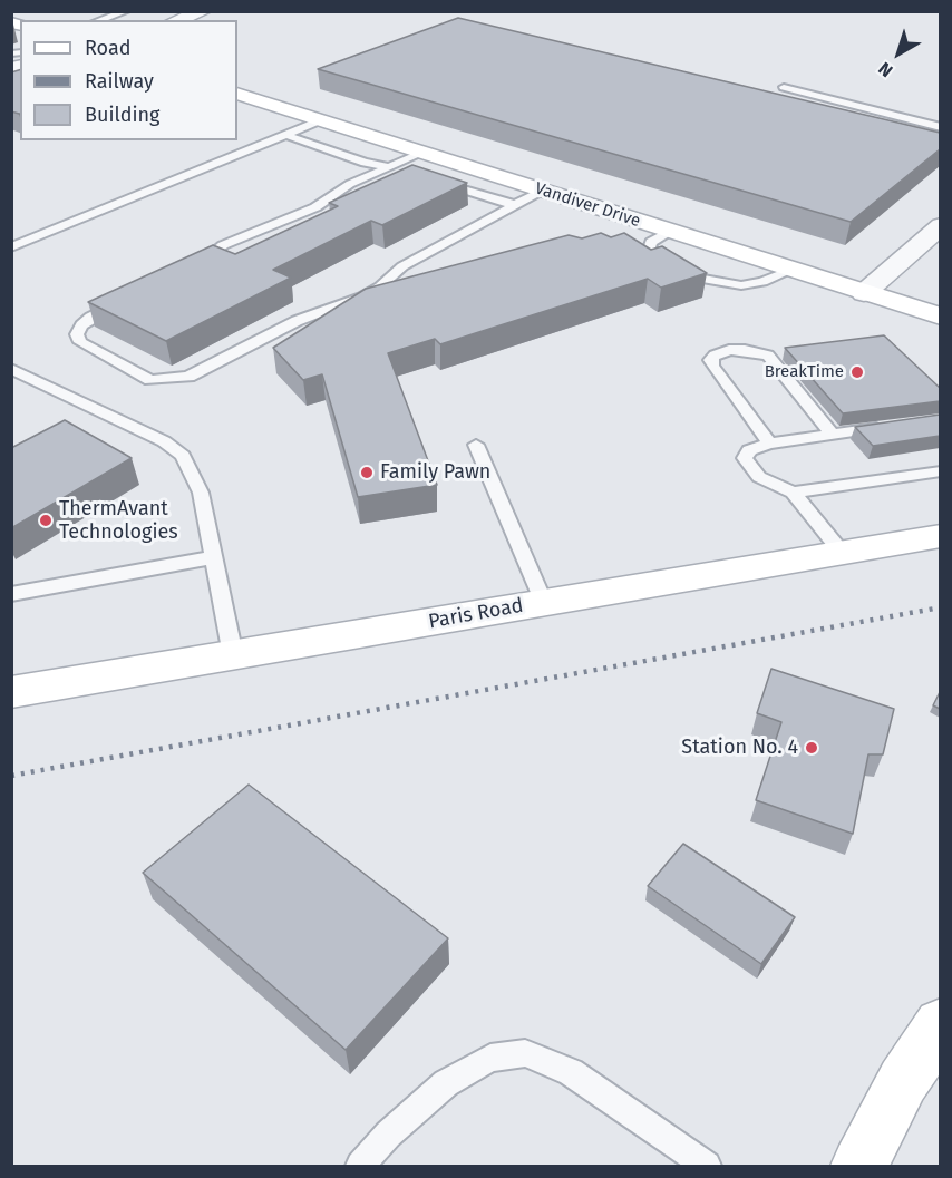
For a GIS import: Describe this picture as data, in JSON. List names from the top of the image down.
{
  "streets": {
    "main road": ["Vandiver Drive", "Paris Road"]
  },
  "places": [
    "BreakTime",
    "Family Pawn",
    "ThermAvant Technologies",
    "Station No. 4"
  ],
  "legend": ["Road", "Railway", "Building"],
  "north": "bottom left"
}
